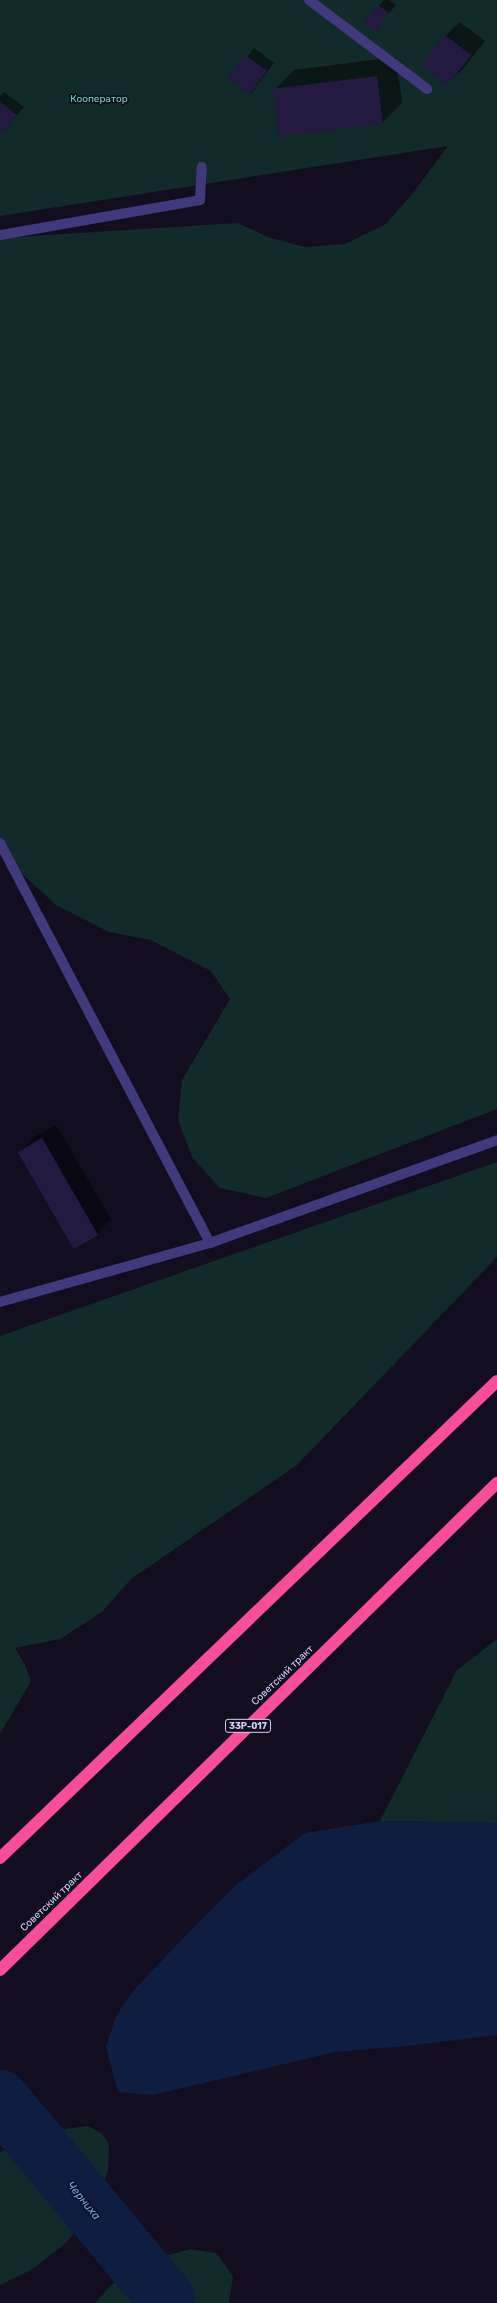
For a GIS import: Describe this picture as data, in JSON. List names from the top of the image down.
{
  "streets": {
    "highway": ["Советский тракт", "33Р-017"]
  },
  "water": ["Черниха"],
  "parks": ["Кооператор"]
}
